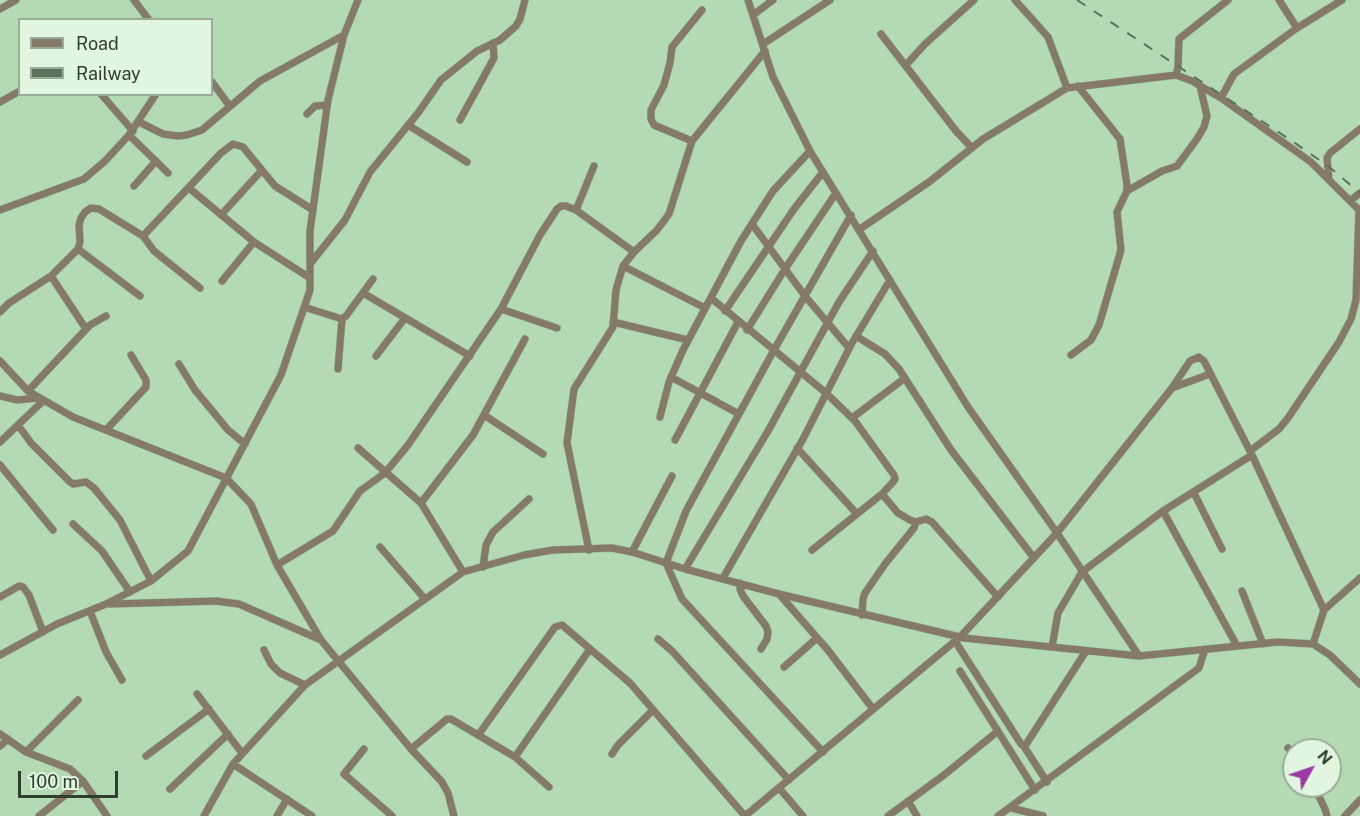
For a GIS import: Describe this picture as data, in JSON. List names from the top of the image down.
{
  "legend": ["Road", "Railway"],
  "scale_bar": "100 m",
  "north": "top right"
}
